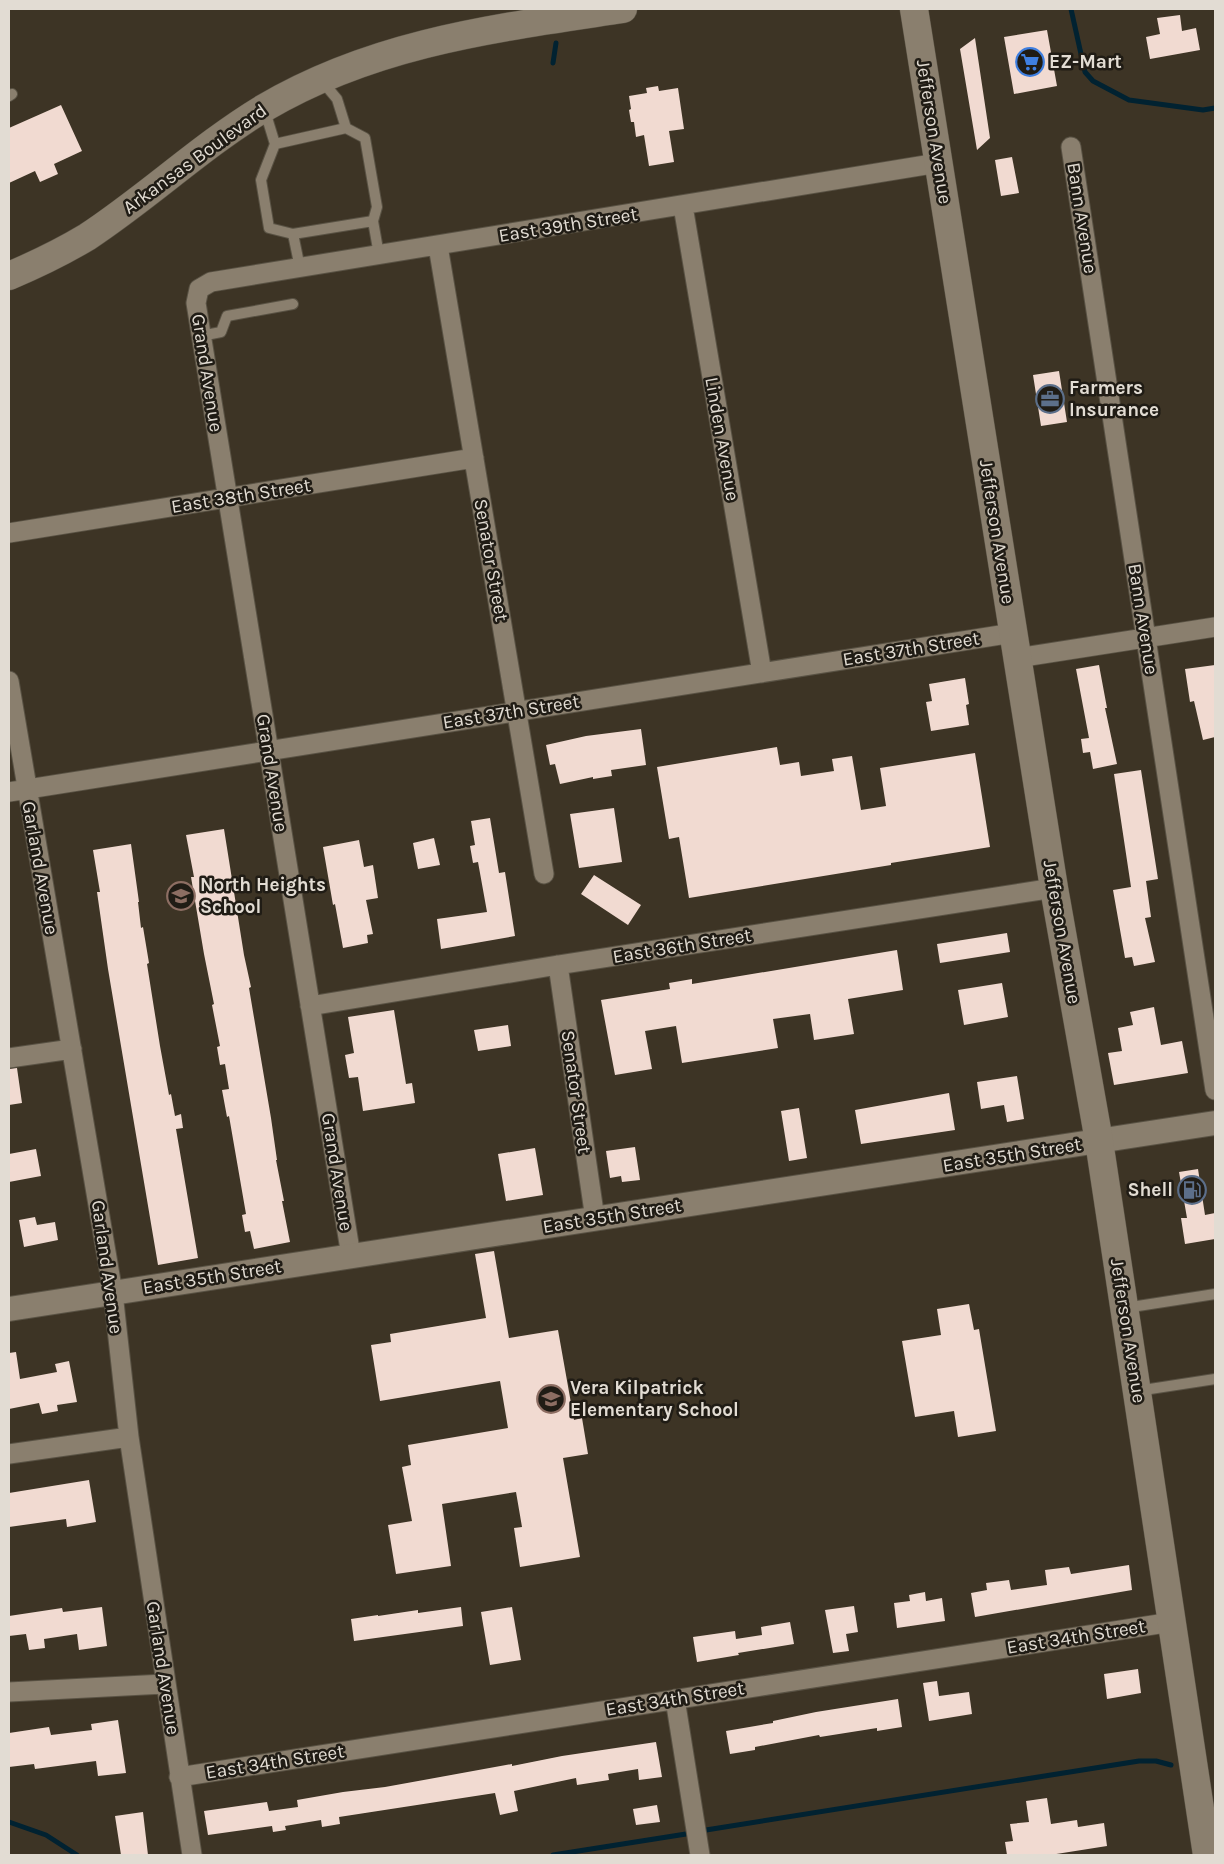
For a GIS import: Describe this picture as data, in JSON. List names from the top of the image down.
{
  "streets": {
    "main road": ["Jefferson Avenue", "Arkansas Boulevard"],
    "street": [
      "Bann Avenue",
      "East 39th Street",
      "Grand Avenue",
      "Linden Avenue",
      "East 38th Street",
      "Senator Street",
      "East 37th Street",
      "Garland Avenue",
      "East 36th Street",
      "East 35th Street",
      "East 34th Street"
    ]
  },
  "crossings": [
    ["Jefferson Avenue", "East 39th Street"],
    ["Jefferson Avenue", "East 37th Street"],
    ["Jefferson Avenue", "East 36th Street"],
    ["Jefferson Avenue", "East 35th Street"],
    ["Jefferson Avenue", "East 34th Street"],
    ["Bann Avenue", "East 37th Street"],
    ["East 39th Street", "Grand Avenue"],
    ["East 39th Street", "Linden Avenue"],
    ["East 39th Street", "Senator Street"],
    ["Grand Avenue", "East 38th Street"],
    ["Grand Avenue", "East 37th Street"],
    ["Grand Avenue", "East 36th Street"],
    ["Grand Avenue", "East 35th Street"],
    ["Linden Avenue", "East 37th Street"],
    ["East 38th Street", "Senator Street"],
    ["Senator Street", "East 37th Street"],
    ["Senator Street", "East 36th Street"],
    ["Senator Street", "East 35th Street"],
    ["East 37th Street", "Garland Avenue"],
    ["Garland Avenue", "East 35th Street"],
    ["Garland Avenue", "East 34th Street"]
  ],
  "places": {
    "supermarket": ["EZ-Mart"],
    "office": ["Farmers Insurance"],
    "school or university": ["North Heights School", "Vera Kilpatrick Elementary School"],
    "fuel station": ["Shell"]
  }
}
